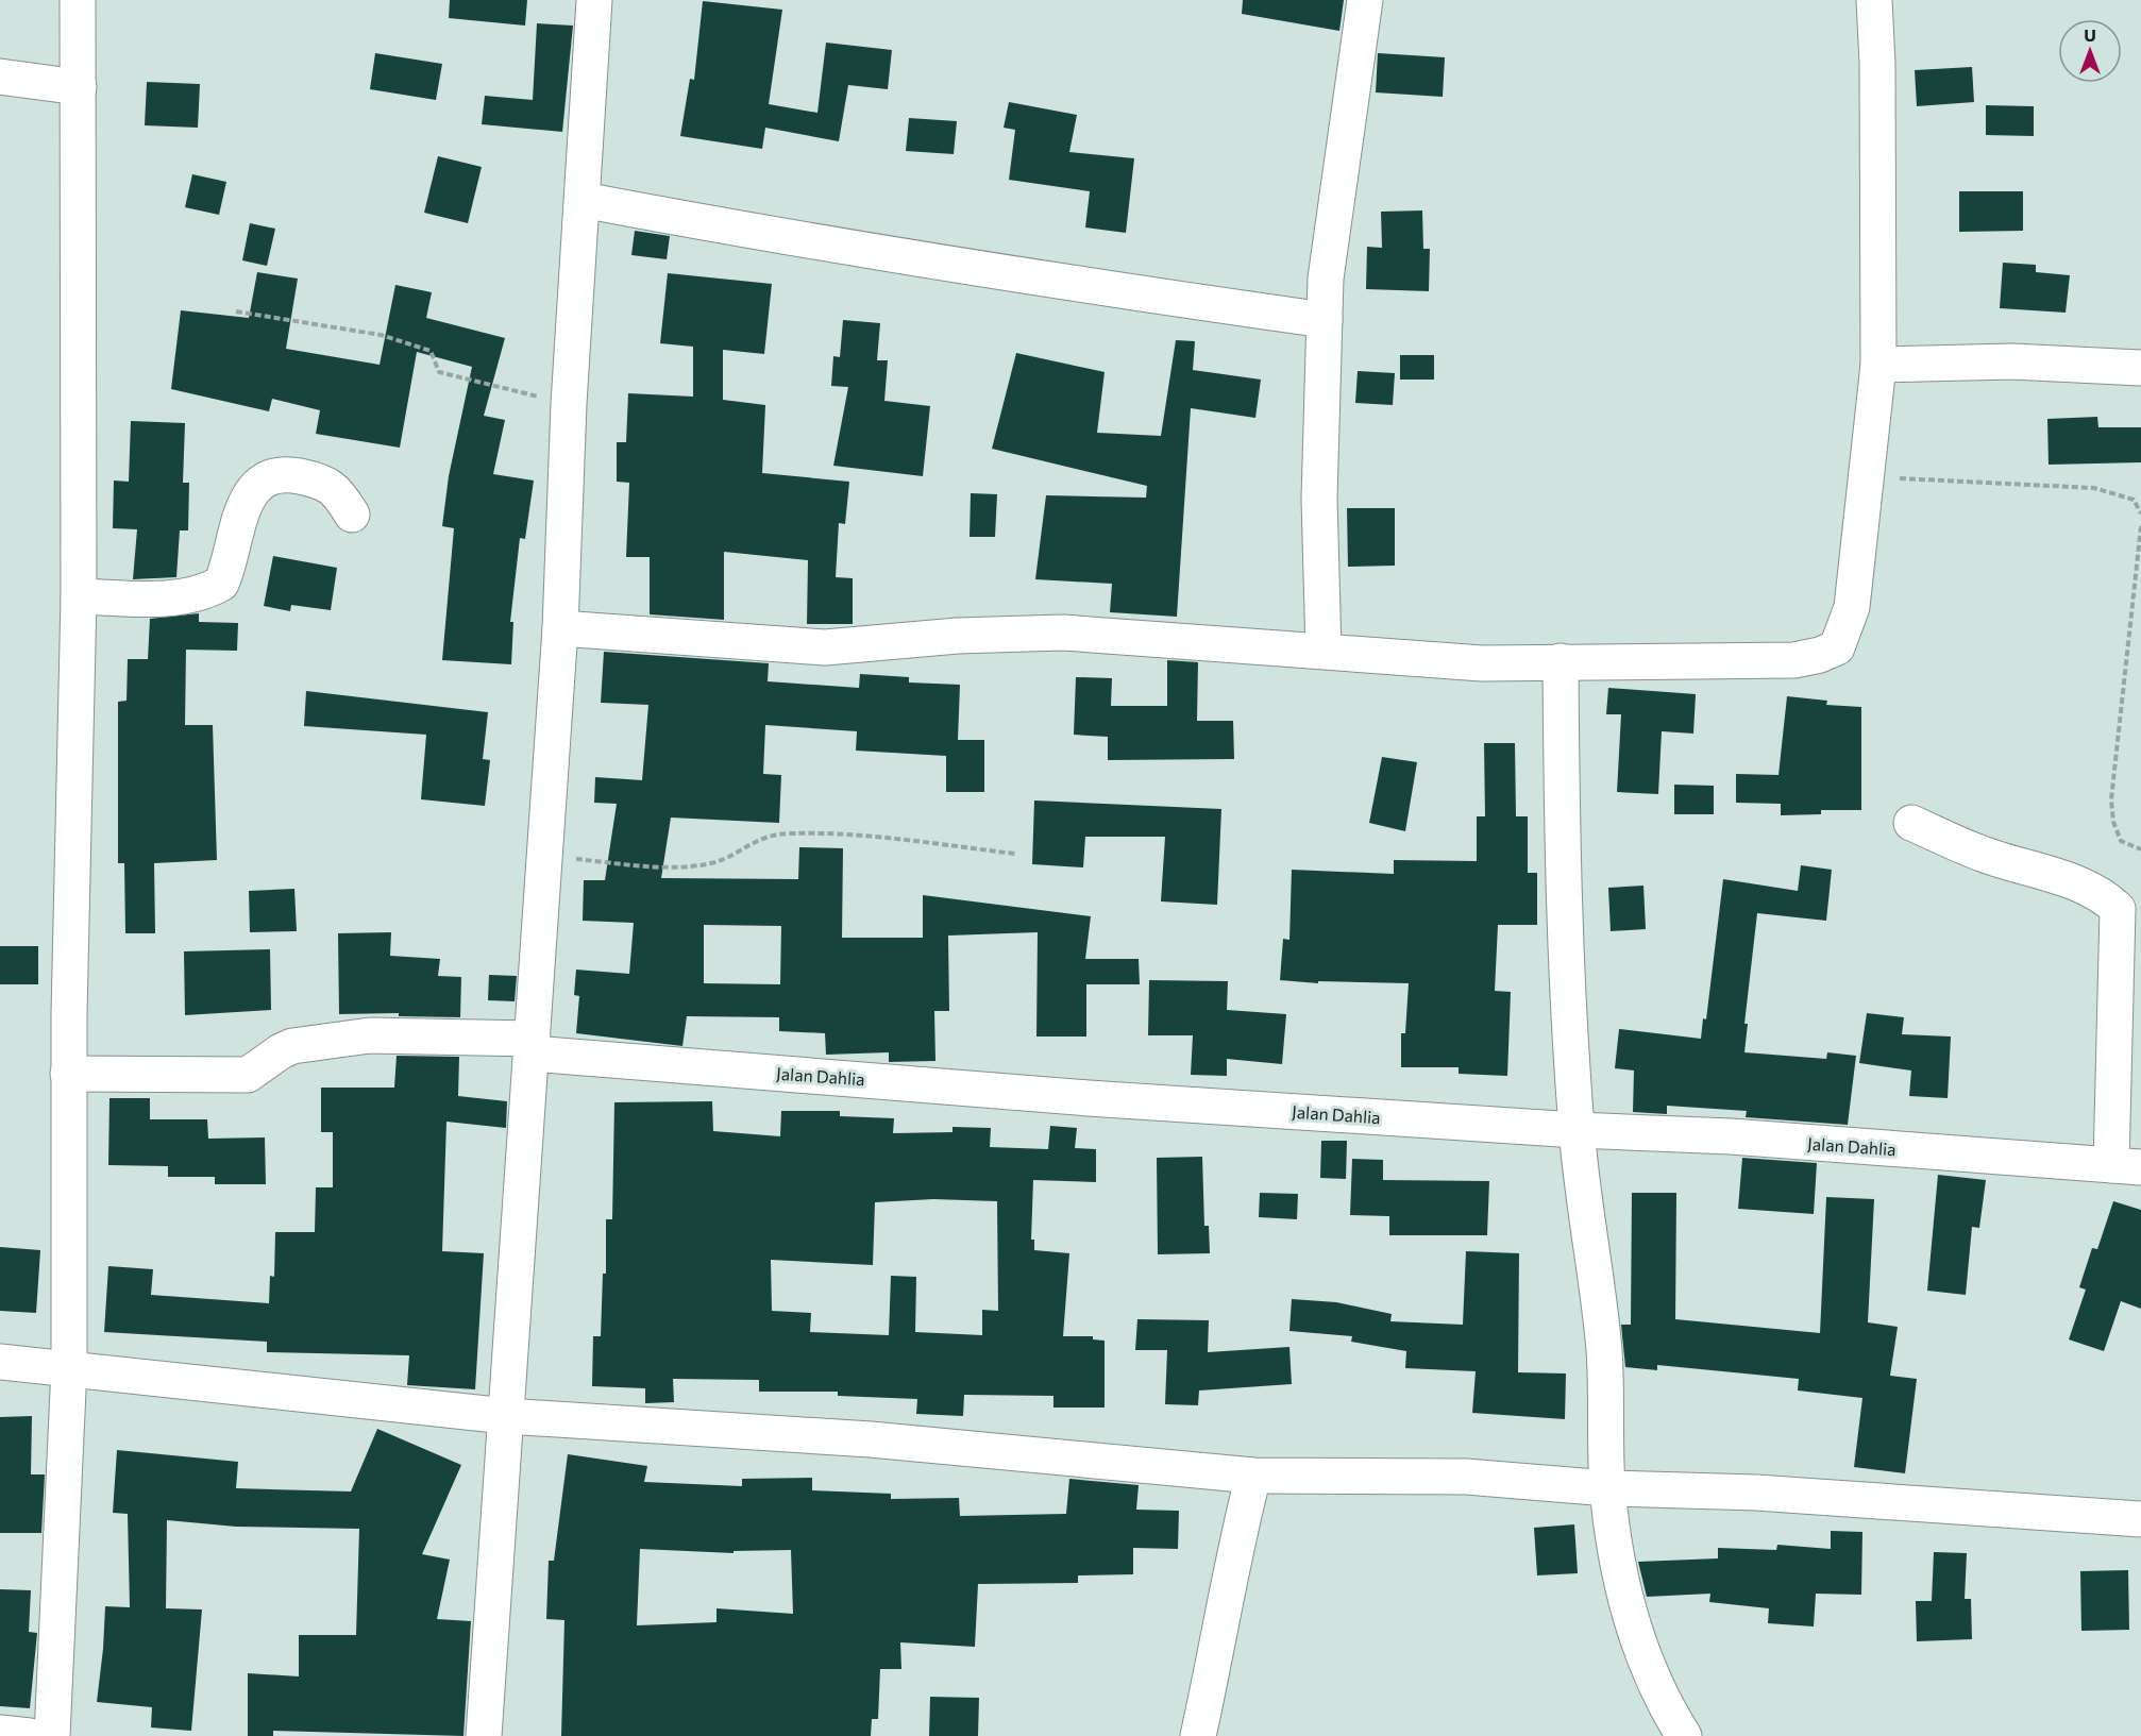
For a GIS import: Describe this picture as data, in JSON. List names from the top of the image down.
{
  "streets": {
    "street": ["Jalan Dahlia"]
  },
  "north": "top"
}
